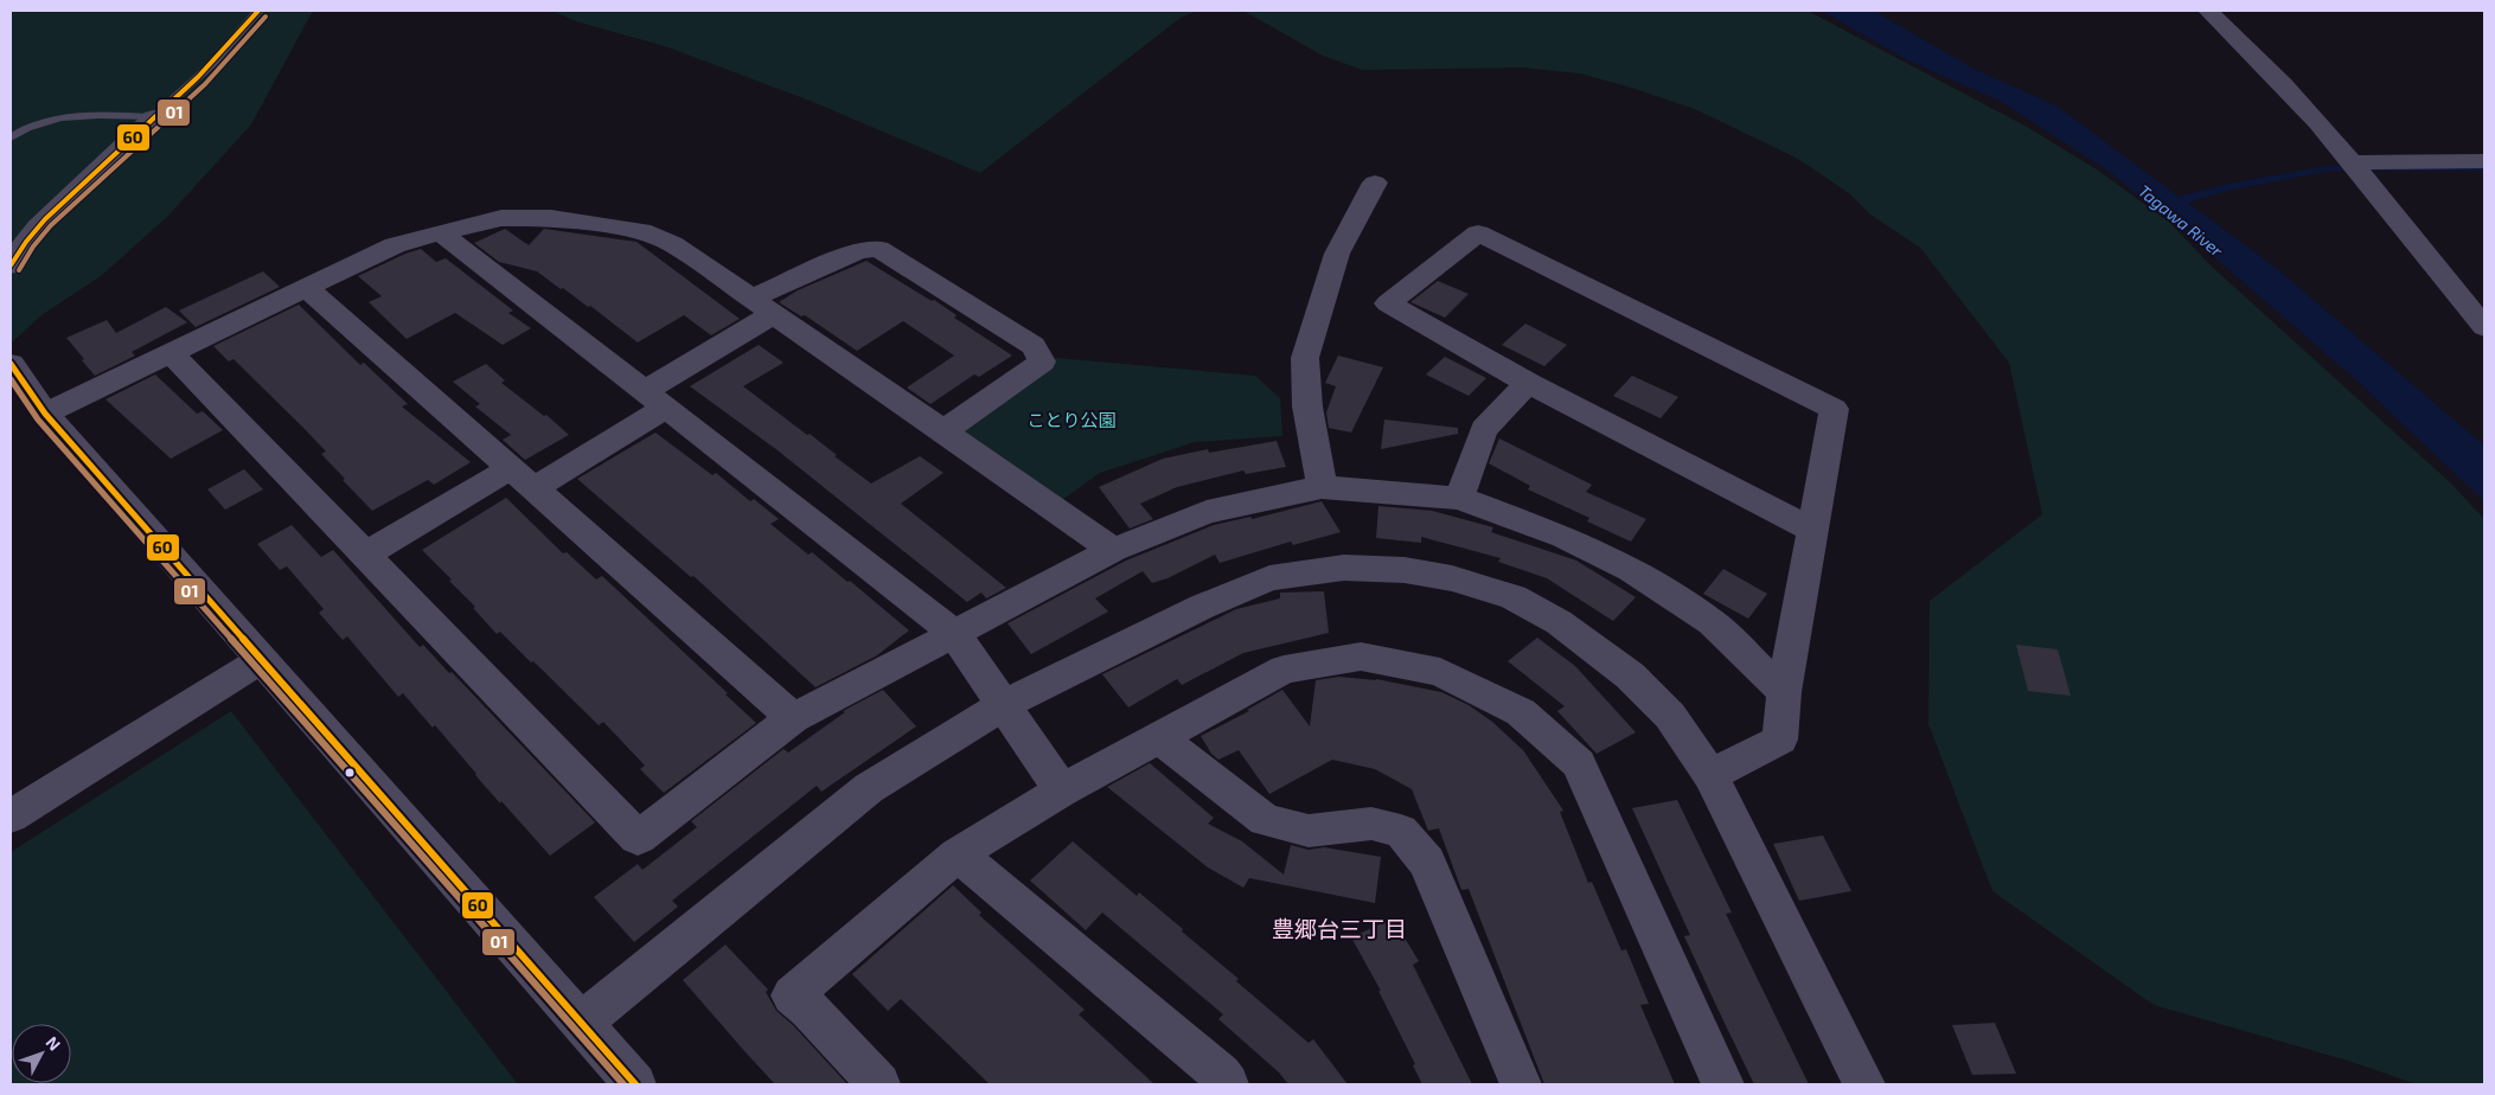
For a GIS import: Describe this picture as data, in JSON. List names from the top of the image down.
{
  "districts": ["豊郷台三丁目"],
  "water": ["Tagawa River"],
  "parks": ["ことり公園"],
  "lines": ["transit line 60", "transit line 01"],
  "north": "top right"
}
